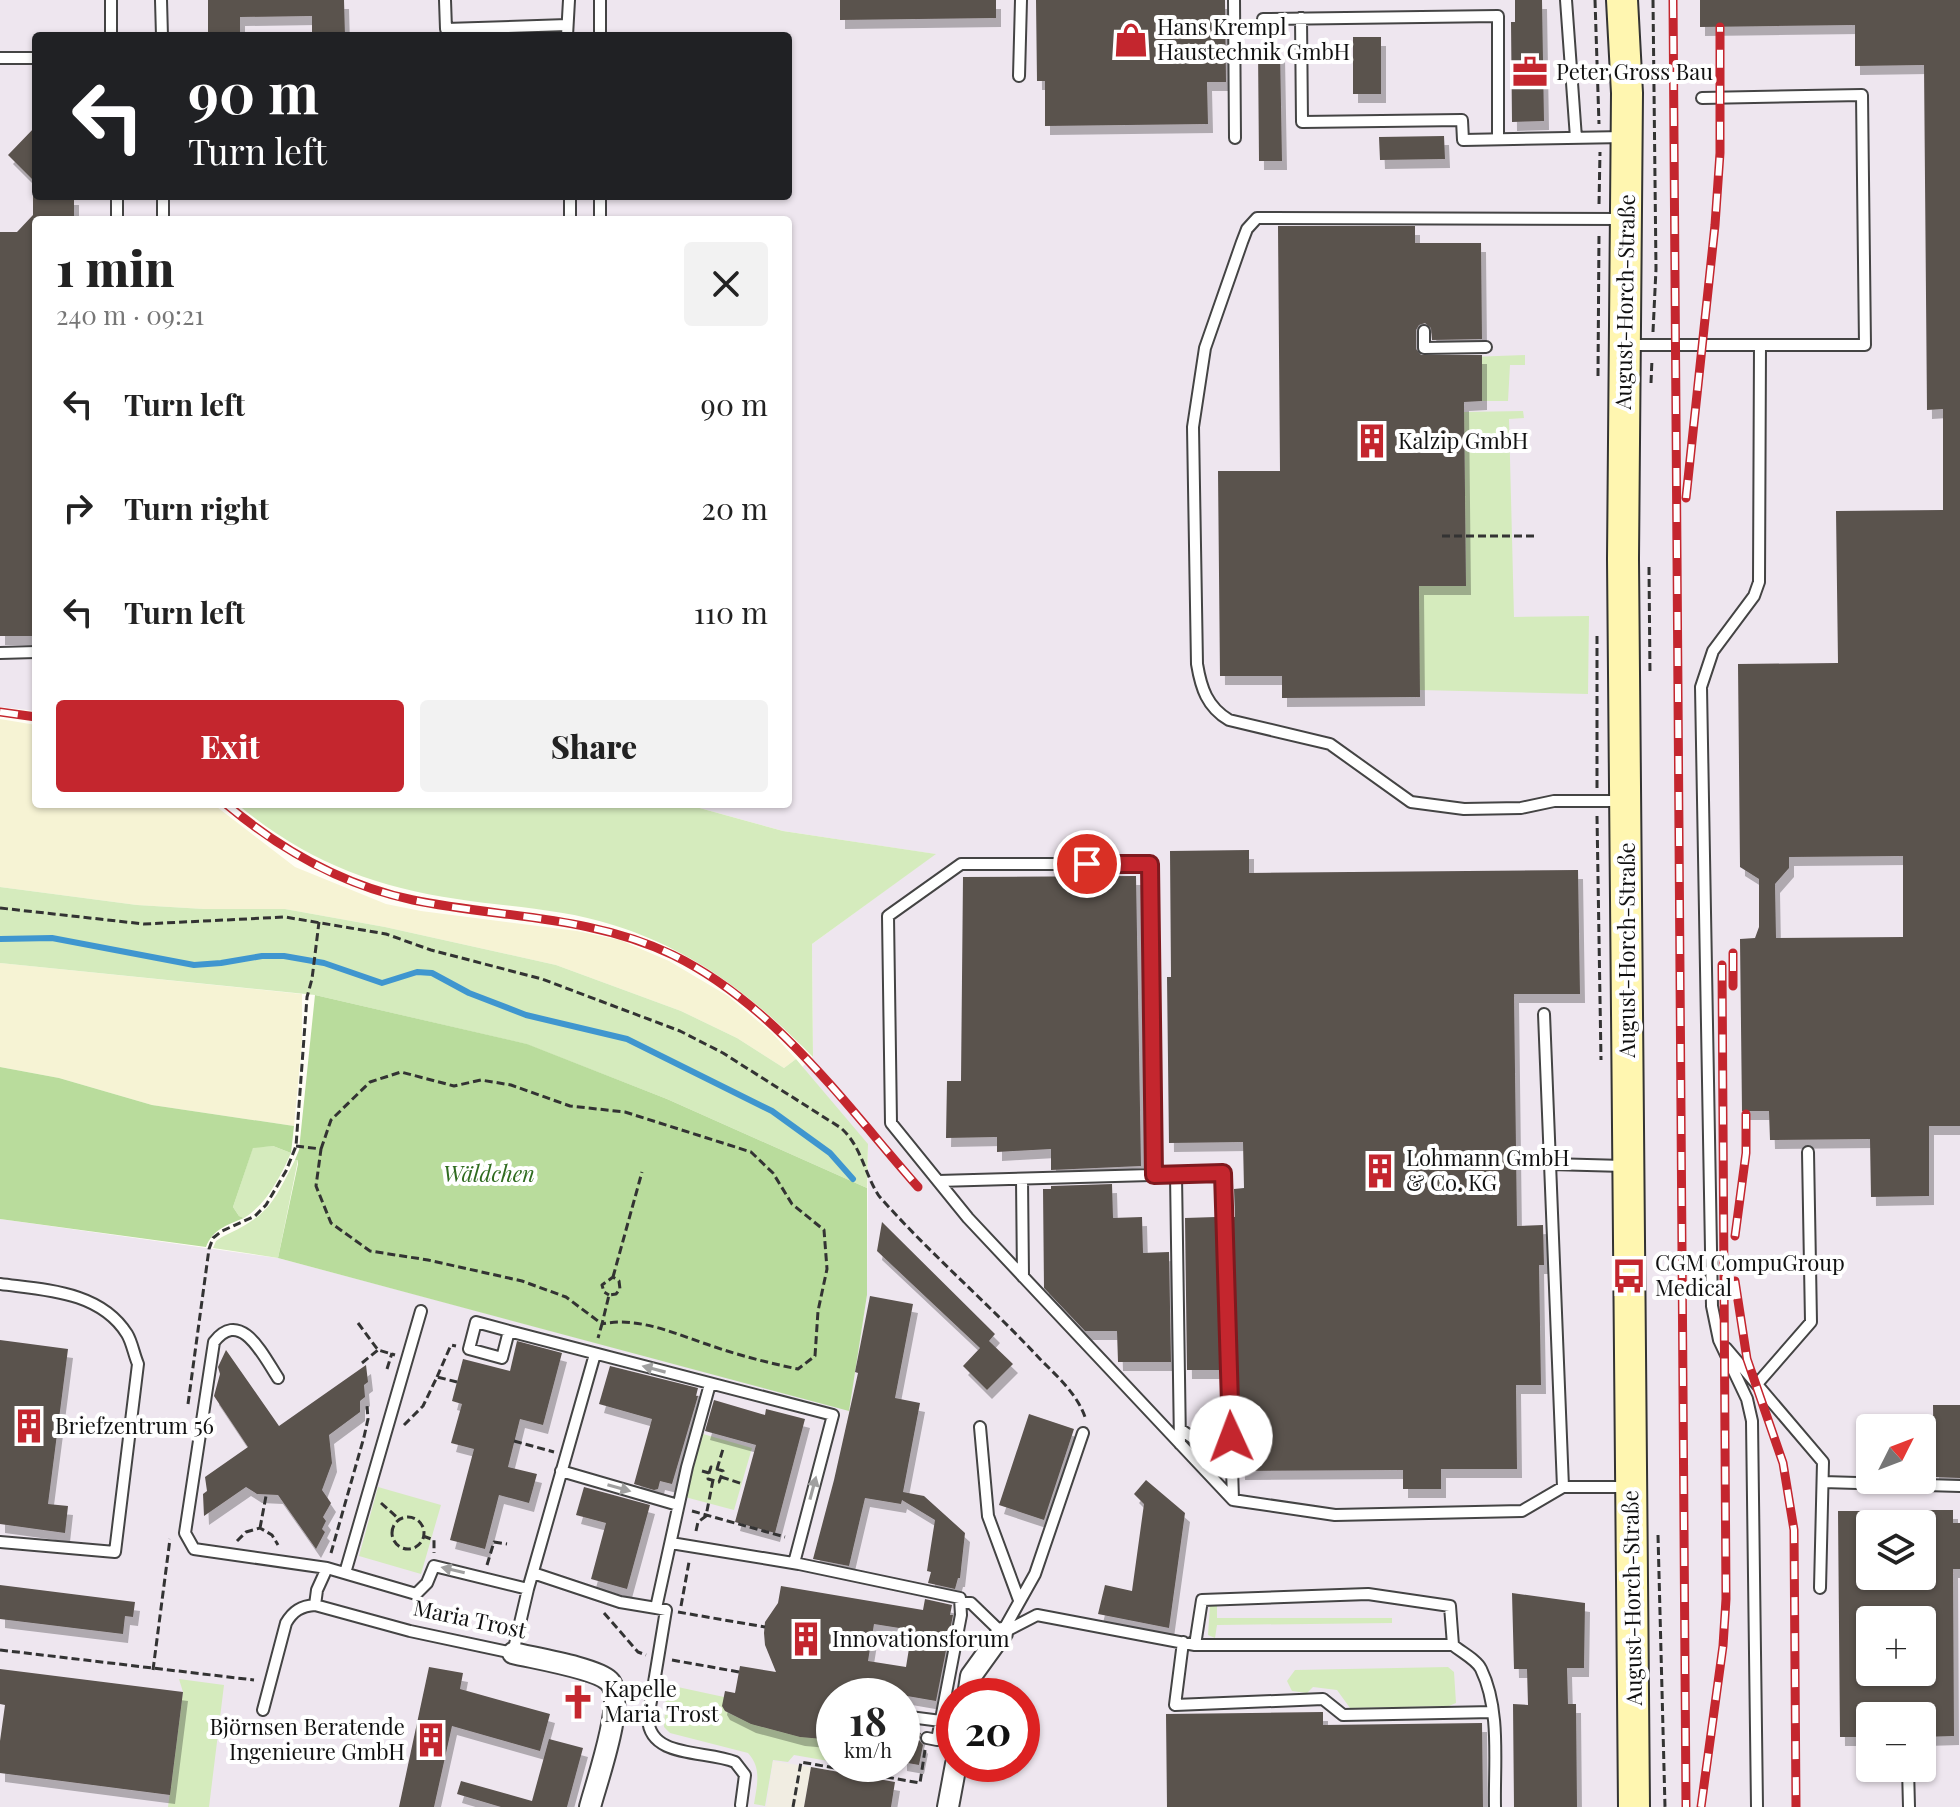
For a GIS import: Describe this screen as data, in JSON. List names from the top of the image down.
{
  "streets": {
    "main road": ["August-Horch-Straße"],
    "street": ["Maria Trost"]
  },
  "parks": ["Wäldchen"],
  "places": {
    "shop": ["Hans Krempl Haustechnik GmbH"],
    "office": ["Peter Gross Bau"],
    "building": [
      "Kalzip GmbH",
      "Lohmann GmbH & Co. KG",
      "Briefzentrum 56",
      "Innovationsforum",
      "Björnsen Beratende Ingenieure GmbH"
    ],
    "bus stop": ["CGM CompuGroup Medical"],
    "church": ["Kapelle Maria Trost"]
  },
  "north": "top right",
  "page": {
    "turn": ["90 m", "Turn left"],
    "heading": ["1 min", "240 m · 09:21"],
    "list": [
      {
        "name": "Turn left",
        "value": "90 m"
      },
      {
        "name": "Turn right",
        "value": "20 m"
      },
      {
        "name": "Turn left",
        "value": "110 m"
      }
    ],
    "buttons": ["Exit", "Share"],
    "map_buttons": ["+", "−"],
    "speed": "18 km/h",
    "limit": "20"
  }
}
